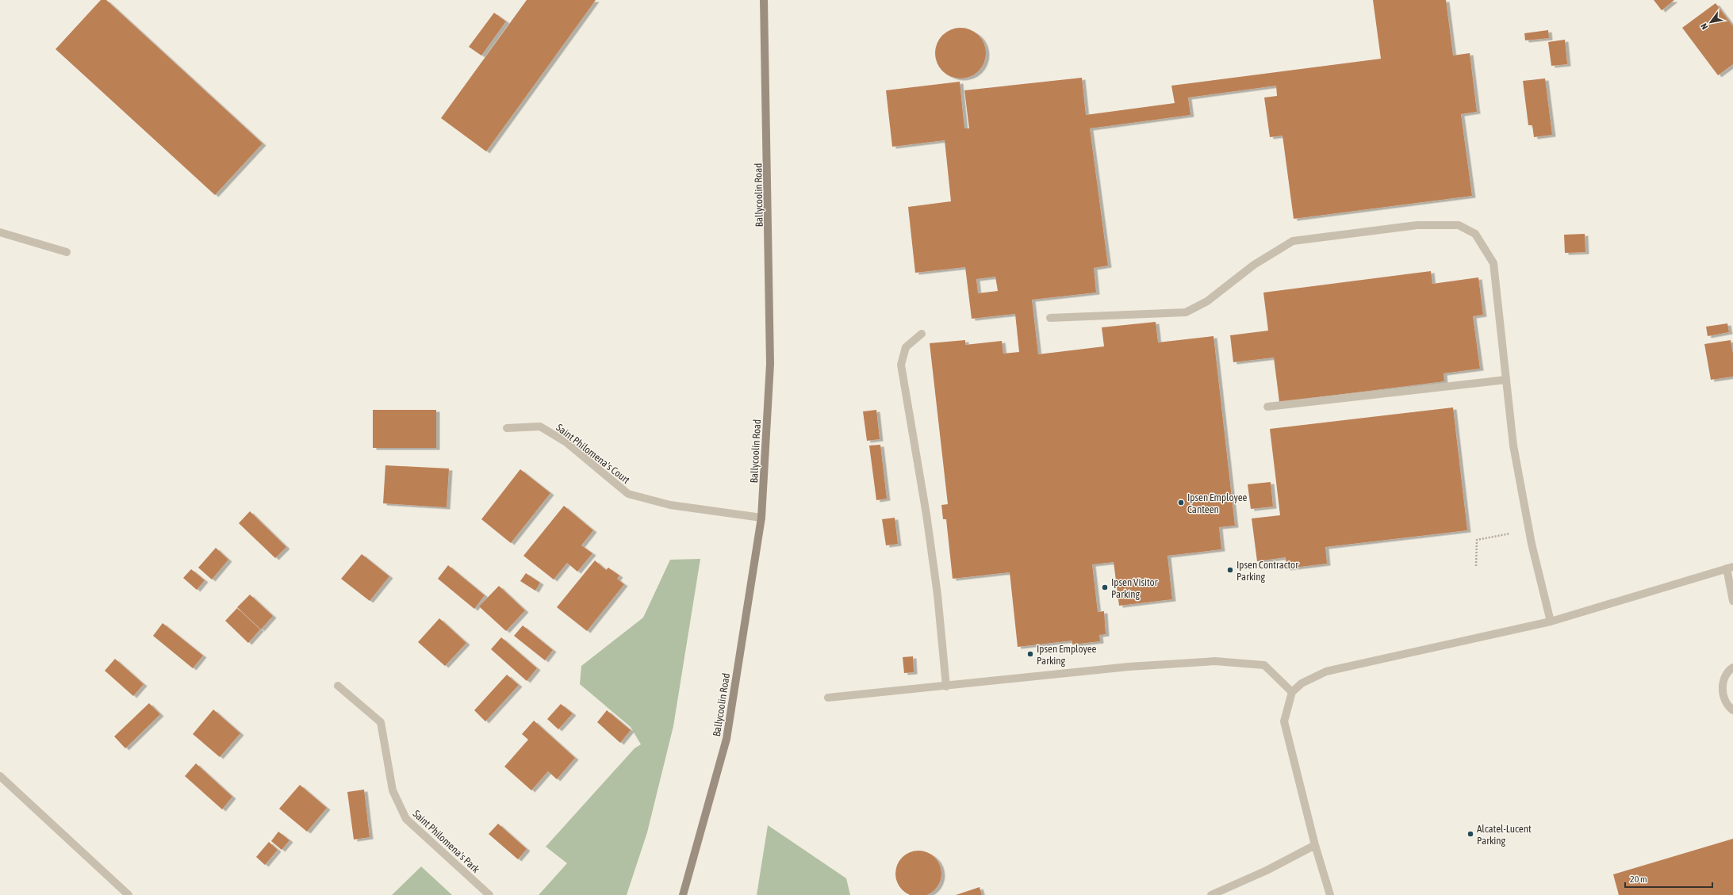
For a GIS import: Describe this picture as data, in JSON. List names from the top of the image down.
{
  "streets": {
    "main road": ["Ballycoolin Road"],
    "street": ["Saint Philomena's Court", "Saint Philomena's Park"]
  },
  "crossings": [
    ["Ballycoolin Road", "Saint Philomena's Court"]
  ],
  "places": [
    "Ipsen Employee Canteen",
    "Ipsen Contractor Parking",
    "Ipsen Visitor Parking",
    "Ipsen Employee Parking",
    "Alcatel-Lucent Parking"
  ],
  "scale_bar": "20 m",
  "north": "bottom left"
}
